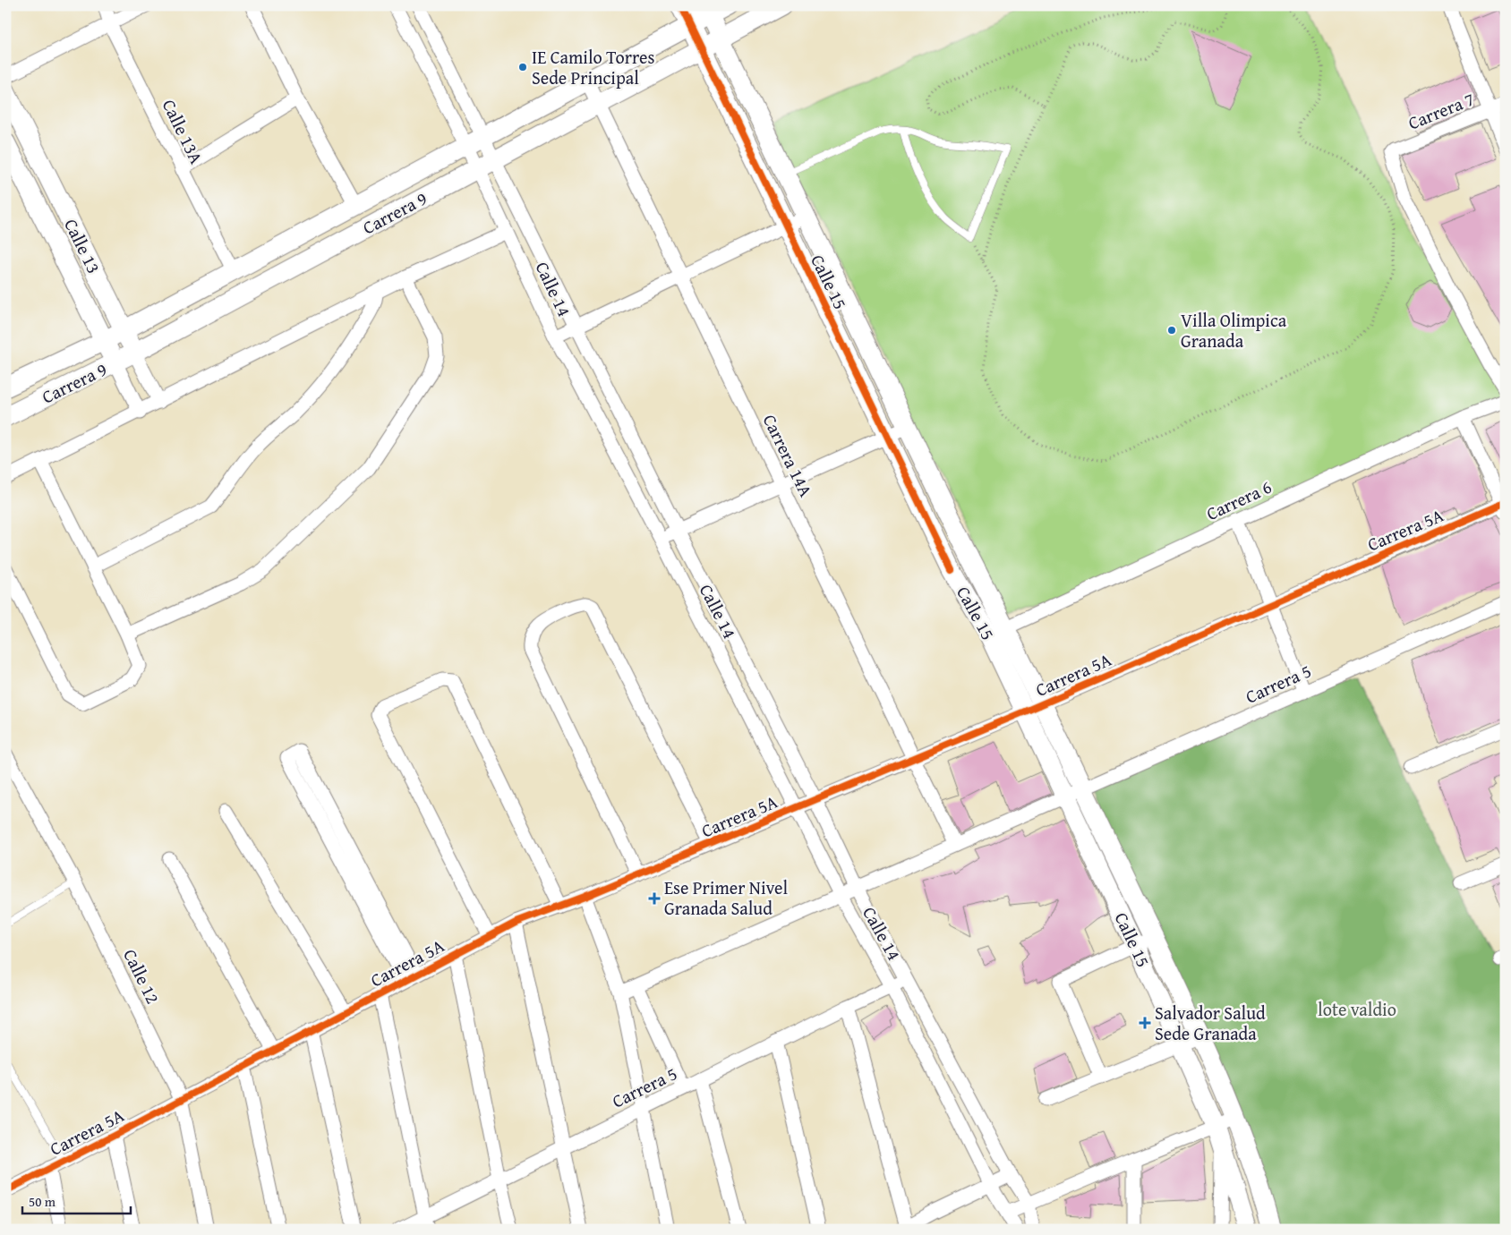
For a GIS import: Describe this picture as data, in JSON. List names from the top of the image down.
{
  "streets": {
    "street": [
      "Carrera 7",
      "Calle 13A",
      "Carrera 9",
      "Calle 13",
      "Calle 15",
      "Calle 14",
      "Carrera 14A",
      "Carrera 6",
      "Carrera 5A",
      "Carrera 5",
      "Calle 12"
    ]
  },
  "crossings": [
    ["Calle 13A", "Carrera 9"],
    ["Carrera 9", "Calle 13"],
    ["Carrera 9", "Calle 15"],
    ["Carrera 9", "Calle 14"],
    ["Carrera 9", "Carrera 14A"],
    ["Calle 15", "Carrera 6"],
    ["Calle 15", "Carrera 5A"],
    ["Calle 15", "Carrera 5"],
    ["Calle 14", "Carrera 5A"],
    ["Calle 14", "Carrera 5"],
    ["Carrera 14A", "Carrera 5A"],
    ["Carrera 14A", "Carrera 5"],
    ["Carrera 5A", "Calle 12"]
  ],
  "parks": ["lote valdio"],
  "places": {
    "other": ["IE Camilo Torres Sede Principal", "Villa Olimpica Granada"],
    "health": ["Ese Primer Nivel Granada Salud", "Salvador Salud Sede Granada"]
  },
  "scale_bar": "50 m"
}
